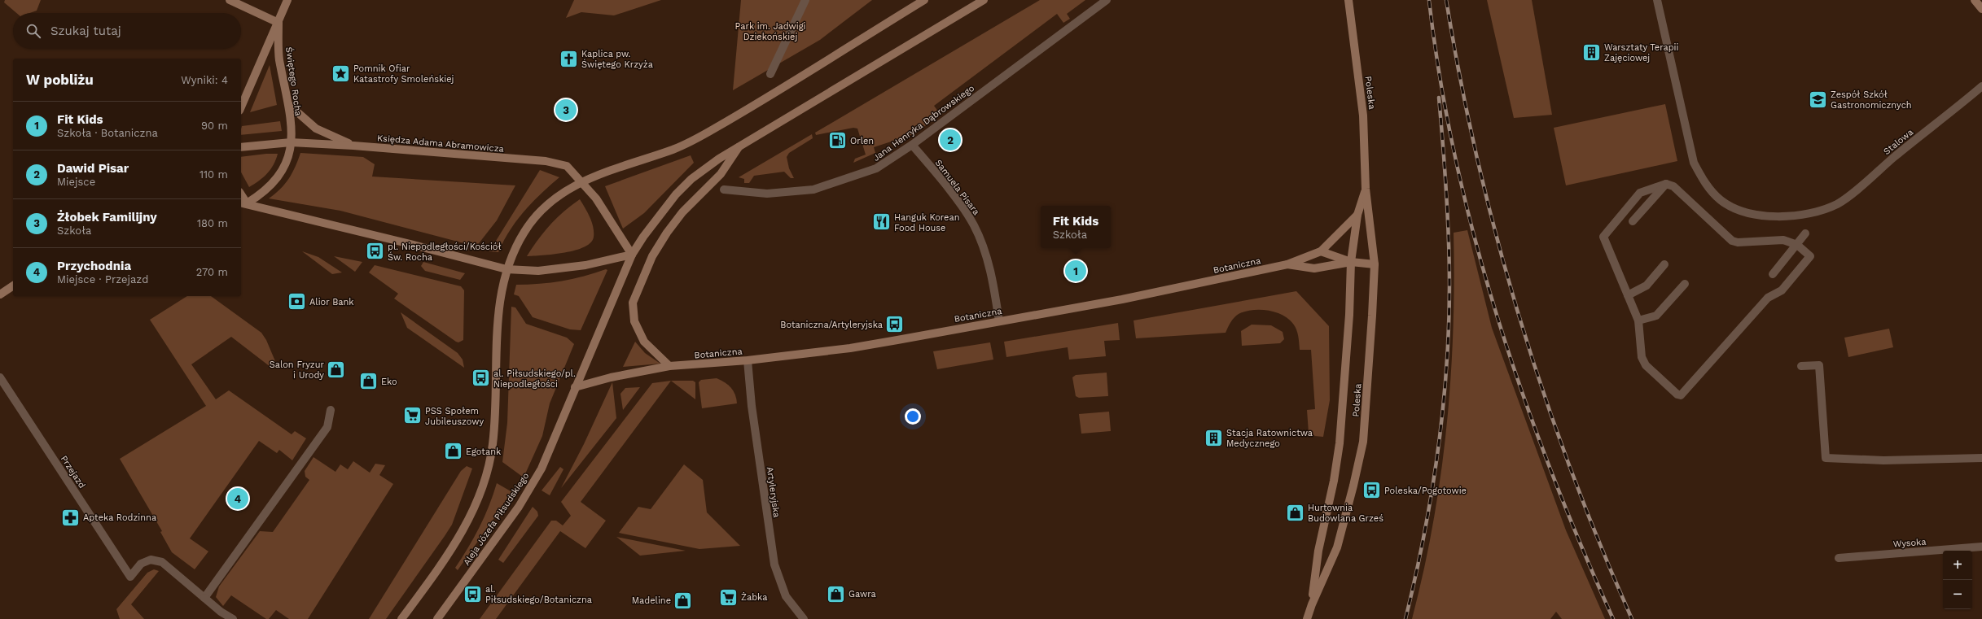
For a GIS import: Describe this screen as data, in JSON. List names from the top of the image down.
{
  "streets": {
    "main road": [
      "Świętego Rocha",
      "Poleska",
      "Księdza Adama Abramowicza",
      "Botaniczna",
      "Aleja Józefa Piłsudskiego"
    ],
    "street": [
      "Jana Henryka Dąbrowskiego",
      "Stalowa",
      "Samuela Pisara",
      "Przejazd",
      "Artyleryjska",
      "Wysoka"
    ]
  },
  "crossings": [
    ["Świętego Rocha", "Księdza Adama Abramowicza"],
    ["Poleska", "Botaniczna"],
    ["Jana Henryka Dąbrowskiego", "Samuela Pisara"],
    ["Księdza Adama Abramowicza", "Aleja Józefa Piłsudskiego"],
    ["Samuela Pisara", "Botaniczna"],
    ["Botaniczna", "Artyleryjska"],
    ["Botaniczna", "Aleja Józefa Piłsudskiego"]
  ],
  "parks": ["Park im. Jadwigi Dziekońskiej"],
  "places": {
    "building": ["Warsztaty Terapii Zajęciowej", "Stacja Ratownictwa Medycznego"],
    "church": ["Kaplica pw. Świętego Krzyża"],
    "place": ["Pomnik Ofiar Katastrofy Smoleńskiej"],
    "school or university": ["Zespół Szkół Gastronomicznych"],
    "fuel station": ["Orlen"],
    "restaurant": ["Hanguk Korean Food House"],
    "bus stop": [
      "pl. Niepodległości/Kościół Św. Rocha",
      "Botaniczna/Artyleryjska",
      "al. Piłsudskiego/pl. Niepodległości",
      "Poleska/Pogotowie",
      "al. Piłsudskiego/Botaniczna"
    ],
    "bank": ["Alior Bank"],
    "shop": [
      "Salon Fryzur i Urody",
      "Eko",
      "Egotank",
      "Hurtownia Budowlana Grześ",
      "Gawra",
      "Madeline"
    ],
    "supermarket": ["PSS Społem Jubileuszowy", "Żabka"],
    "pharmacy": ["Apteka Rodzinna"]
  },
  "page": {
    "search": "Szukaj tutaj",
    "heading": ["W pobliżu", "Wyniki: 4"],
    "pins": [
      "3",
      "2",
      "1",
      "4"
    ],
    "list": [
      {
        "mark": "1",
        "name": "Fit Kids",
        "note": "Szkoła · Botaniczna",
        "value": "90 m"
      },
      {
        "mark": "2",
        "name": "Dawid Pisar",
        "note": "Miejsce",
        "value": "110 m"
      },
      {
        "mark": "3",
        "name": "Żłobek Familijny",
        "note": "Szkoła",
        "value": "180 m"
      },
      {
        "mark": "4",
        "name": "Przychodnia",
        "note": "Miejsce · Przejazd",
        "value": "270 m"
      }
    ],
    "popup": ["Fit Kids", "Szkoła"],
    "map_buttons": ["+", "−"]
  }
}
